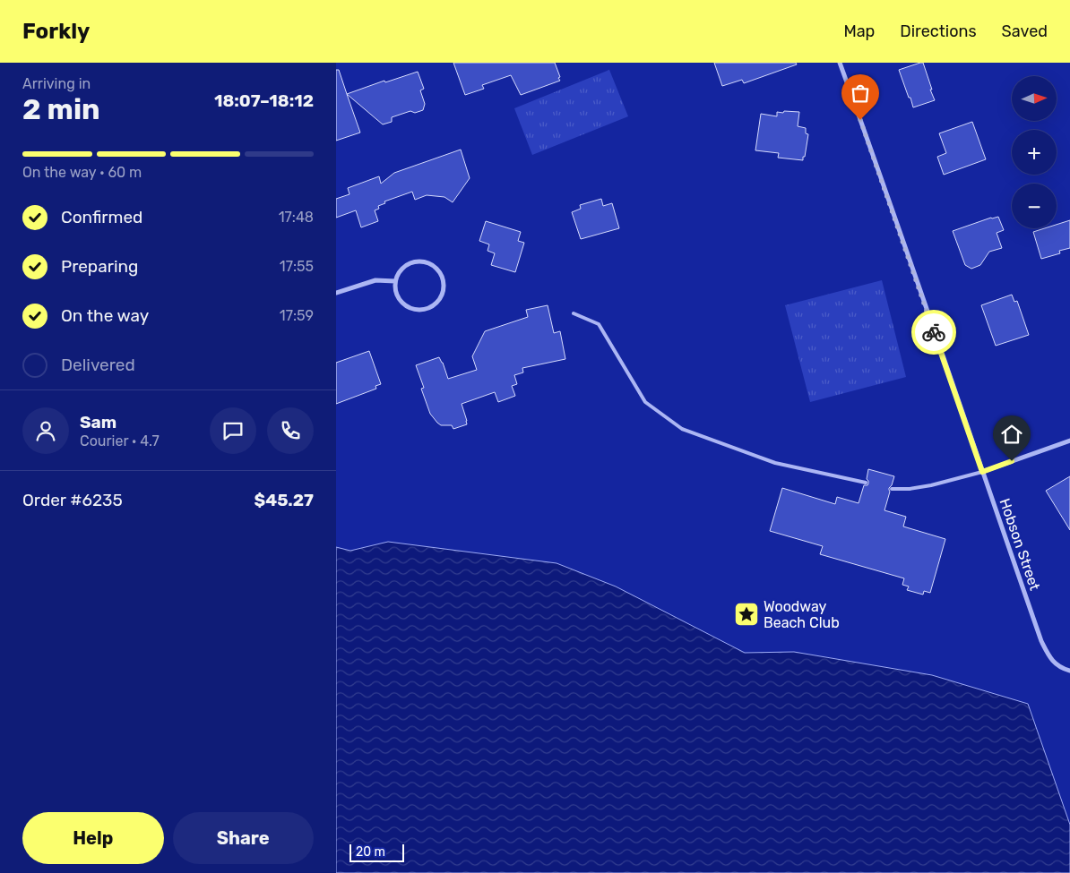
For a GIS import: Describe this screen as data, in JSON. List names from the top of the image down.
{
  "streets": {
    "street": ["Hobson Street"]
  },
  "places": {
    "place": ["Woodway Beach Club"]
  },
  "scale_bar": "20 m",
  "north": "right",
  "page": {
    "header": "Forkly",
    "nav": ["Map", "Directions", "Saved"],
    "heading": ["2 min", "Arriving in", "18:07–18:12"],
    "panel": [
      "Sam",
      "Courier · 4.7",
      "Order #6235",
      "$45.27"
    ],
    "map_buttons": ["+", "−"],
    "bar": "On the way · 60 m",
    "list": [
      ["Confirmed", "17:48"],
      ["Preparing", "17:55"],
      ["On the way", "17:59"],
      "Delivered"
    ],
    "buttons": ["Help", "Share"],
    "scale": "20 m"
  }
}
